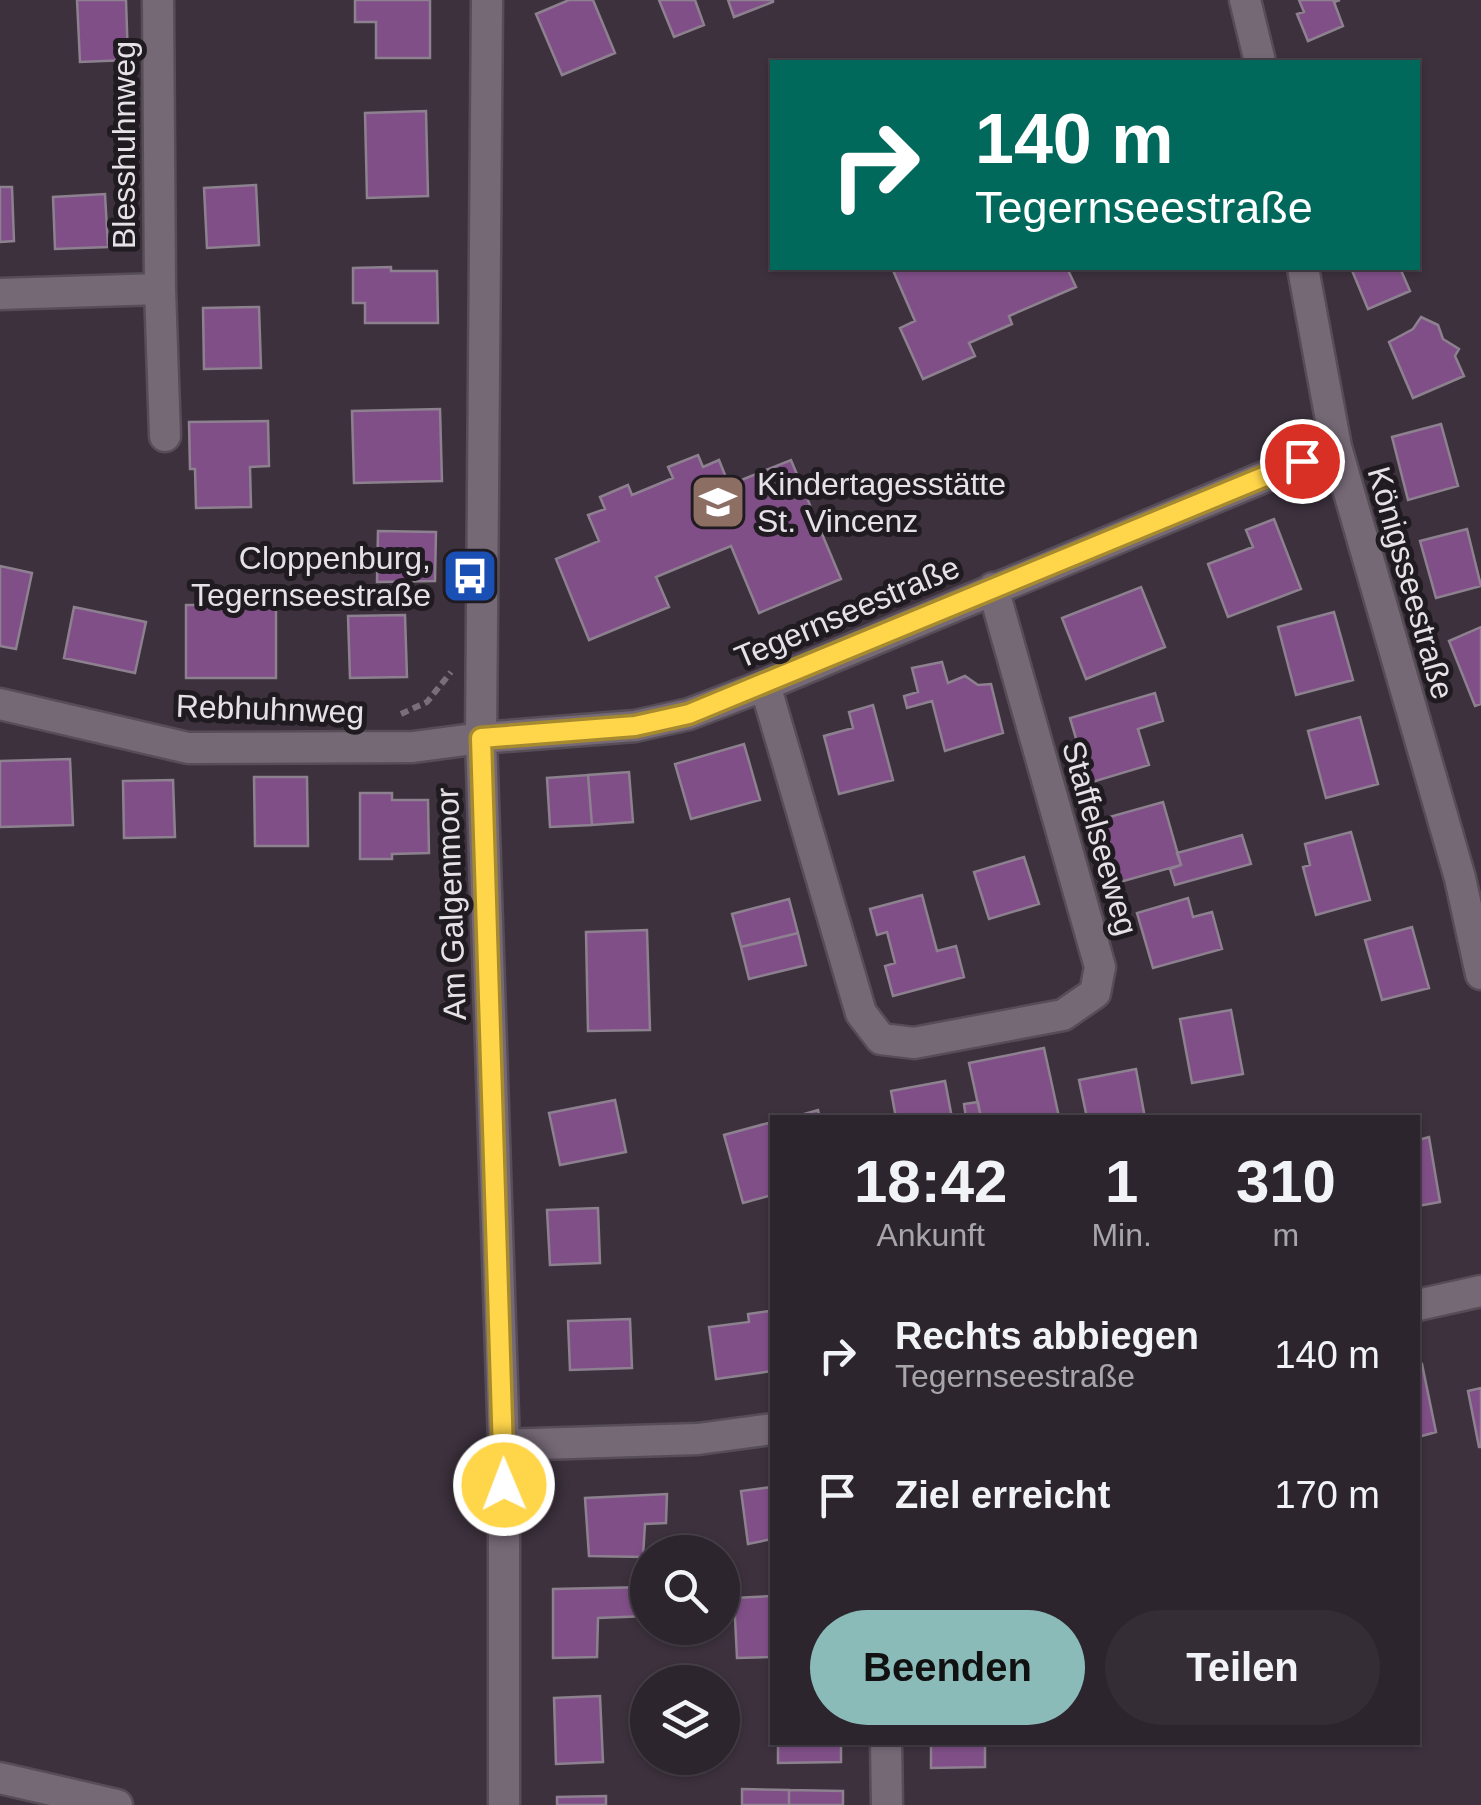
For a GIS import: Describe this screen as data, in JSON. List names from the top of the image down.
{
  "streets": {
    "street": [
      "Blesshuhnweg",
      "Königsseestraße",
      "Tegernseestraße",
      "Rebhuhnweg",
      "Staffelseeweg",
      "Am Galgenmoor"
    ]
  },
  "crossings": [
    ["Königsseestraße", "Tegernseestraße"],
    ["Tegernseestraße", "Rebhuhnweg"],
    ["Tegernseestraße", "Staffelseeweg"],
    ["Tegernseestraße", "Am Galgenmoor"],
    ["Rebhuhnweg", "Am Galgenmoor"]
  ],
  "places": {
    "school or university": ["Kindertagesstätte St. Vincenz"],
    "bus stop": ["Cloppenburg, Tegernseestraße"]
  },
  "page": {
    "turn": ["140 m", "Tegernseestraße"],
    "eta": [
      "18:42",
      "Ankunft",
      "1",
      "Min.",
      "310",
      "m"
    ],
    "list": [
      {
        "name": "Rechts abbiegen",
        "note": "Tegernseestraße",
        "value": "140 m"
      },
      {
        "name": "Ziel erreicht",
        "value": "170 m"
      }
    ],
    "buttons": ["Beenden", "Teilen"]
  }
}
